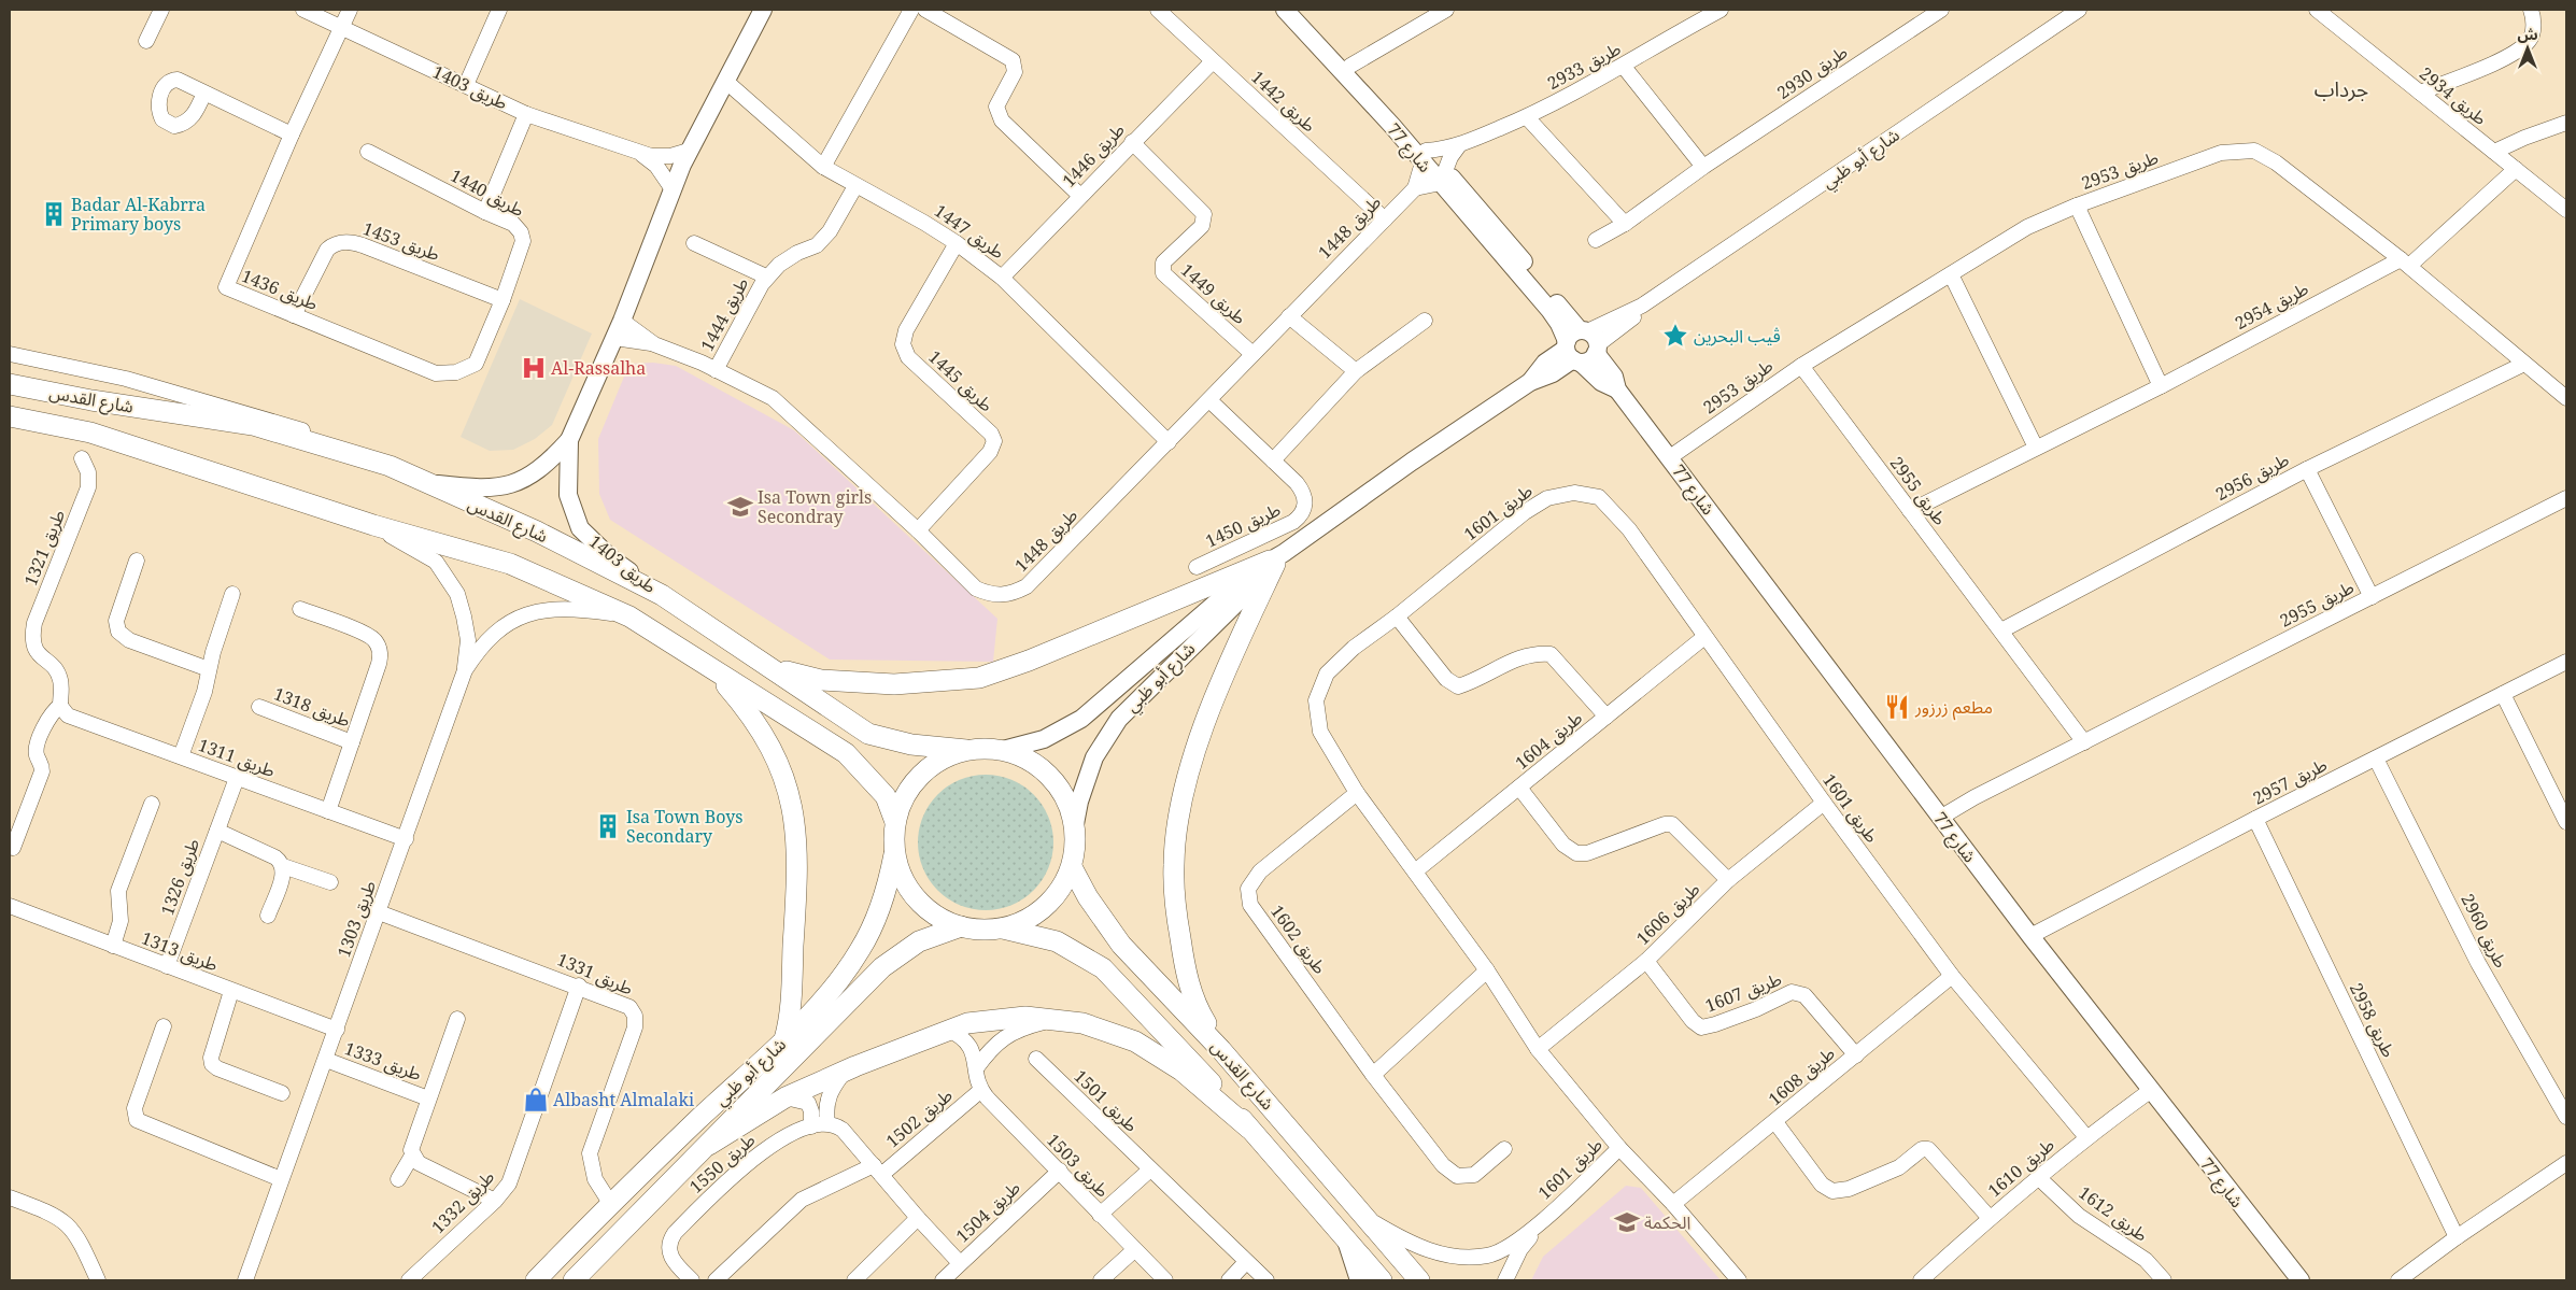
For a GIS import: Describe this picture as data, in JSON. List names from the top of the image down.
{
  "streets": {
    "main road": ["شارع أبو ظبي", "شارع القدس"],
    "street": [
      "طريق 2933",
      "طريق 2930",
      "طريق 1403",
      "طريق 2934",
      "طريق 1442",
      "شارع 77",
      "طريق 1446",
      "طريق 2953",
      "طريق 1440",
      "طريق 1448",
      "طريق 1447",
      "طريق 1453",
      "طريق 1436",
      "طريق 1449",
      "طريق 2954",
      "طريق 1444",
      "طريق 1445",
      "طريق 2956",
      "طريق 2955",
      "طريق 1601",
      "طريق 1450",
      "طريق 1321",
      "طريق 1318",
      "طريق 1604",
      "طريق 1311",
      "طريق 2957",
      "طريق 1326",
      "طريق 1606",
      "طريق 1303",
      "طريق 2960",
      "طريق 1602",
      "طريق 1313",
      "طريق 1331",
      "طريق 1607",
      "طريق 2958",
      "طريق 1333",
      "طريق 1608",
      "طريق 1501",
      "طريق 1502",
      "طريق 1550",
      "طريق 1503",
      "طريق 1610",
      "طريق 1332",
      "طريق 1504",
      "طريق 1612"
    ]
  },
  "crossings": [
    ["طريق 2933", "شارع 77"],
    ["طريق 2933", "طريق 1448"],
    ["طريق 1403", "طريق 1448"],
    ["طريق 1403", "طريق 1447"],
    ["طريق 1403", "طريق 1436"],
    ["طريق 1403", "شارع القدس"],
    ["طريق 2934", "طريق 2954"],
    ["طريق 1442", "طريق 1446"],
    ["طريق 1442", "طريق 1448"],
    ["شارع 77", "شارع أبو ظبي"],
    ["شارع 77", "طريق 2953"],
    ["شارع 77", "طريق 1448"],
    ["شارع 77", "طريق 2955"],
    ["شارع 77", "طريق 2957"],
    ["شارع 77", "طريق 1610"],
    ["طريق 1446", "طريق 1447"],
    ["طريق 1446", "طريق 1449"],
    ["شارع أبو ظبي", "شارع القدس"],
    ["شارع أبو ظبي", "طريق 1331"],
    ["طريق 2953", "طريق 2954"],
    ["طريق 2953", "طريق 2956"],
    ["طريق 2953", "طريق 2955"],
    ["طريق 1440", "طريق 1453"],
    ["طريق 1440", "طريق 1436"],
    ["طريق 1448", "طريق 1447"],
    ["طريق 1448", "طريق 1449"],
    ["طريق 1448", "طريق 1444"],
    ["طريق 1448", "طريق 1445"],
    ["طريق 1448", "طريق 1450"],
    ["طريق 1447", "طريق 1444"],
    ["طريق 1447", "طريق 1445"],
    ["طريق 1453", "طريق 1436"],
    ["طريق 2954", "طريق 2955"],
    ["شارع القدس", "طريق 1601"],
    ["شارع القدس", "طريق 1303"],
    ["طريق 2956", "طريق 2955"],
    ["طريق 1601", "طريق 1604"],
    ["طريق 1601", "طريق 1606"],
    ["طريق 1601", "طريق 1602"],
    ["طريق 1601", "طريق 1608"],
    ["طريق 1601", "طريق 1610"],
    ["طريق 1321", "طريق 1311"],
    ["طريق 1318", "طريق 1311"],
    ["طريق 1311", "طريق 1326"],
    ["طريق 1311", "طريق 1303"],
    ["طريق 2957", "طريق 2960"],
    ["طريق 2957", "طريق 2958"],
    ["طريق 1326", "طريق 1313"],
    ["طريق 1606", "طريق 1607"],
    ["طريق 1303", "طريق 1313"],
    ["طريق 1303", "طريق 1331"],
    ["طريق 1303", "طريق 1333"],
    ["طريق 1331", "طريق 1332"],
    ["طريق 1607", "طريق 1608"],
    ["طريق 1502", "طريق 1503"],
    ["طريق 1503", "طريق 1504"],
    ["طريق 1610", "طريق 1612"]
  ],
  "districts": ["جرداب"],
  "places": {
    "building": ["Badar Al-Kabrra Primary boys", "Isa Town Boys Secondary"],
    "place": ["ڤيب البحرين"],
    "hospital": ["Al-Rassalha"],
    "school or university": ["Isa Town girls Secondray", "الحكمة"],
    "restaurant": ["مطعم زرزور"],
    "shop": ["Albasht Almalaki"]
  },
  "north": "top"
}
